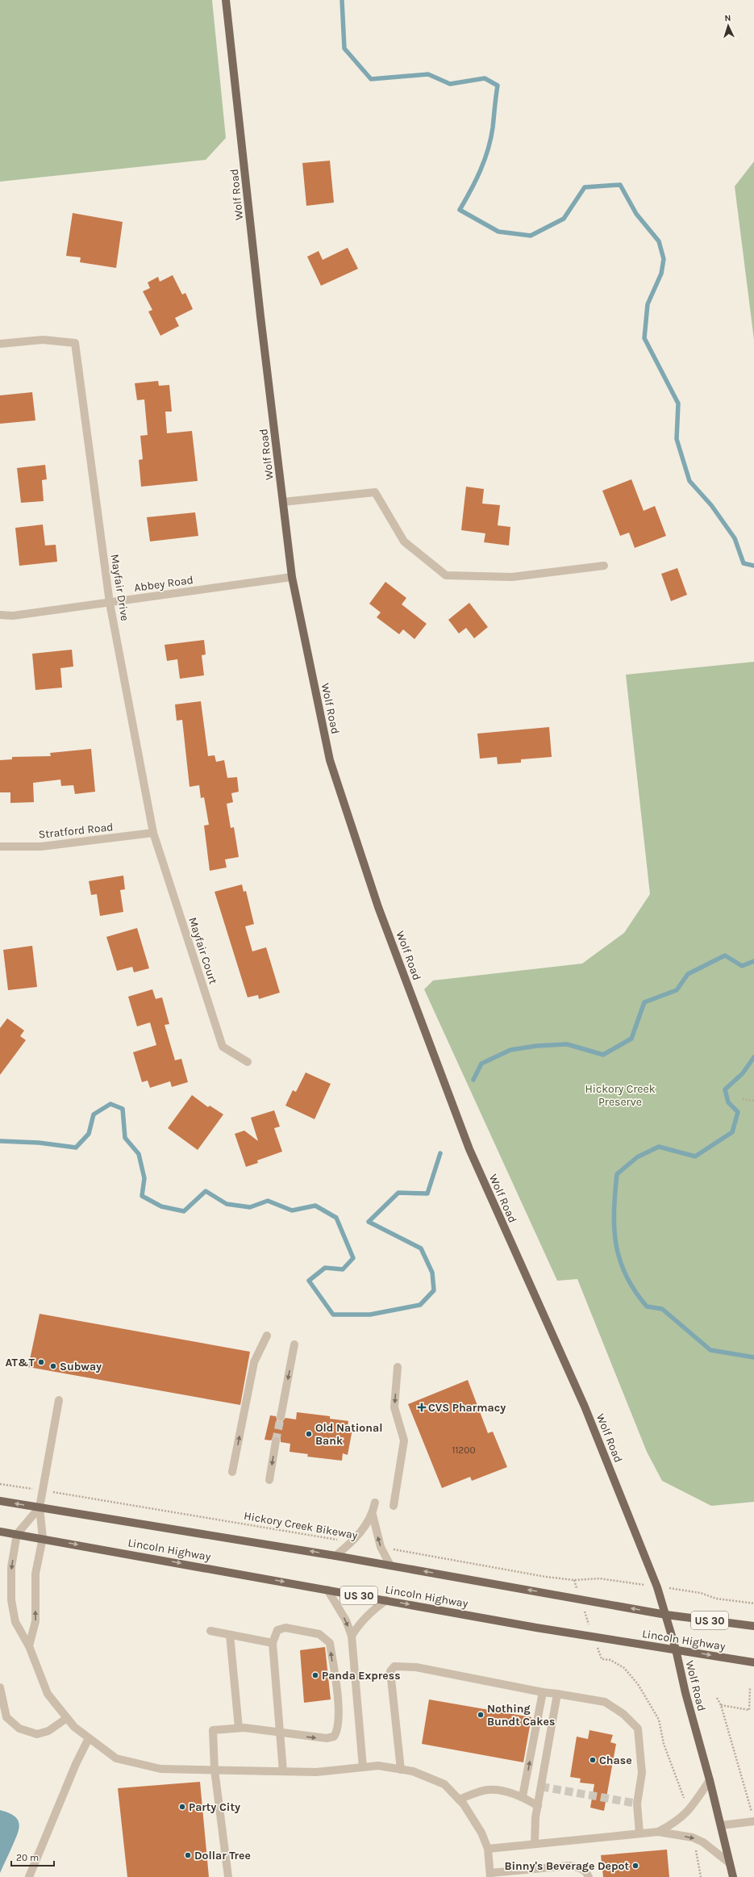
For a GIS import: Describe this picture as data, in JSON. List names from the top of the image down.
{
  "streets": {
    "main road": ["Wolf Road", "Lincoln Highway", "US 30"],
    "street": [
      "Abbey Road",
      "Mayfair Drive",
      "Stratford Road",
      "Mayfair Court"
    ],
    "path": ["Hickory Creek Bikeway"]
  },
  "crossings": [
    ["Wolf Road", "Abbey Road"],
    ["Wolf Road", "Lincoln Highway"],
    ["Abbey Road", "Mayfair Drive"],
    ["Mayfair Drive", "Stratford Road"],
    ["Mayfair Drive", "Mayfair Court"],
    ["Stratford Road", "Mayfair Court"]
  ],
  "parks": ["Hickory Creek Preserve"],
  "places": {
    "other": [
      "AT&T",
      "Subway",
      "Old National Bank",
      "Panda Express",
      "Nothing Bundt Cakes",
      "Chase",
      "Party City",
      "Dollar Tree",
      "Binny's Beverage Depot"
    ],
    "health": ["CVS Pharmacy"]
  },
  "house_numbers": ["11200"],
  "scale_bar": "20 m",
  "north": "top"
}
